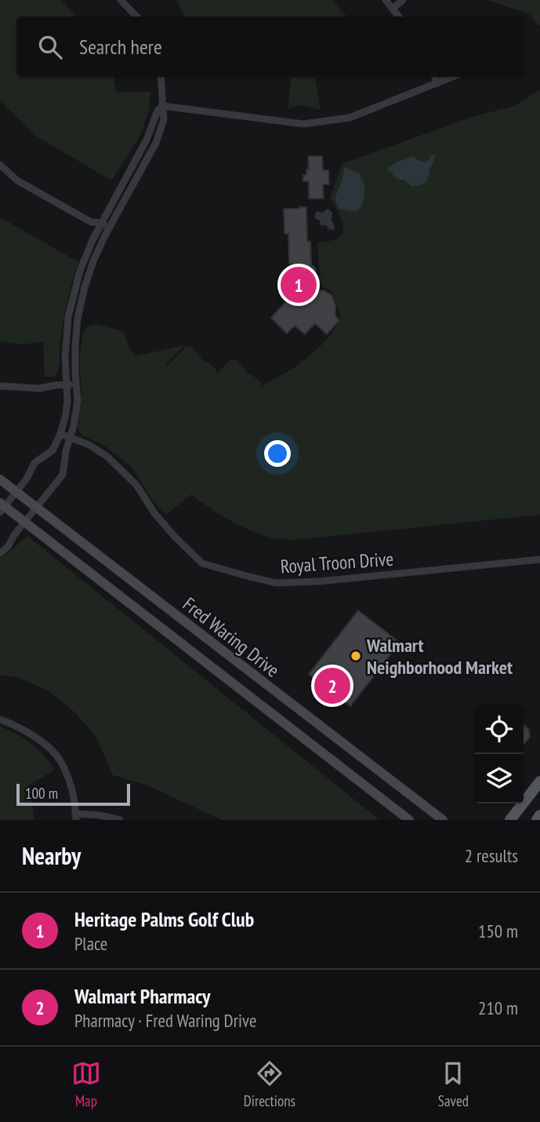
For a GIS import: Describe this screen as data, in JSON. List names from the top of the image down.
{
  "streets": {
    "main road": ["Fred Waring Drive"],
    "street": ["Royal Troon Drive"]
  },
  "places": ["Walmart Neighborhood Market"],
  "scale_bar": "100 m",
  "page": {
    "search": "Search here",
    "pins": ["1", "2"],
    "scale": "100 m",
    "heading": ["Nearby", "2 results"],
    "list": [
      {
        "mark": "1",
        "name": "Heritage Palms Golf Club",
        "note": "Place",
        "value": "150 m"
      },
      {
        "mark": "2",
        "name": "Walmart Pharmacy",
        "note": "Pharmacy · Fred Waring Drive",
        "value": "210 m"
      }
    ],
    "nav": ["Map", "Directions", "Saved"]
  }
}
